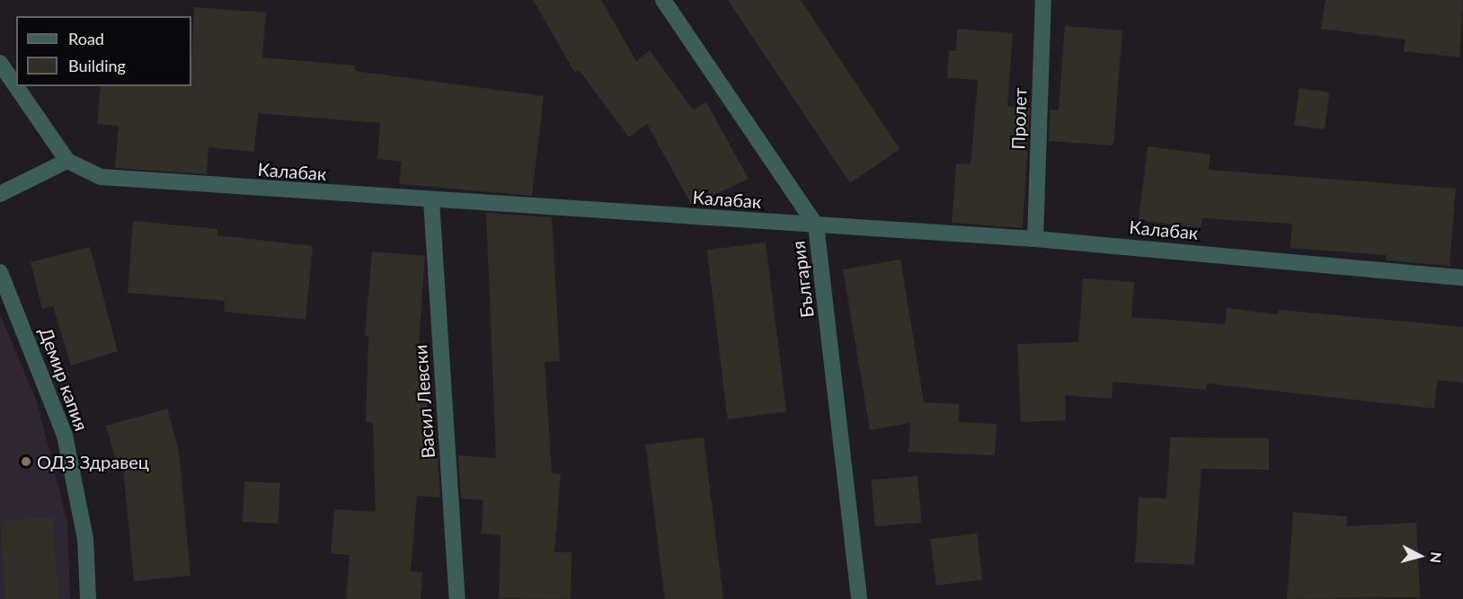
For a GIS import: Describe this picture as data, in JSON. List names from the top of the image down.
{
  "streets": {
    "street": [
      "Пролет",
      "Калабак",
      "България",
      "Демир капия",
      "Васил Левски"
    ]
  },
  "crossings": [
    ["Пролет", "Калабак"],
    ["Калабак", "България"],
    ["Калабак", "Васил Левски"]
  ],
  "places": ["ОДЗ Здравец"],
  "legend": ["Road", "Building"],
  "north": "right"
}
